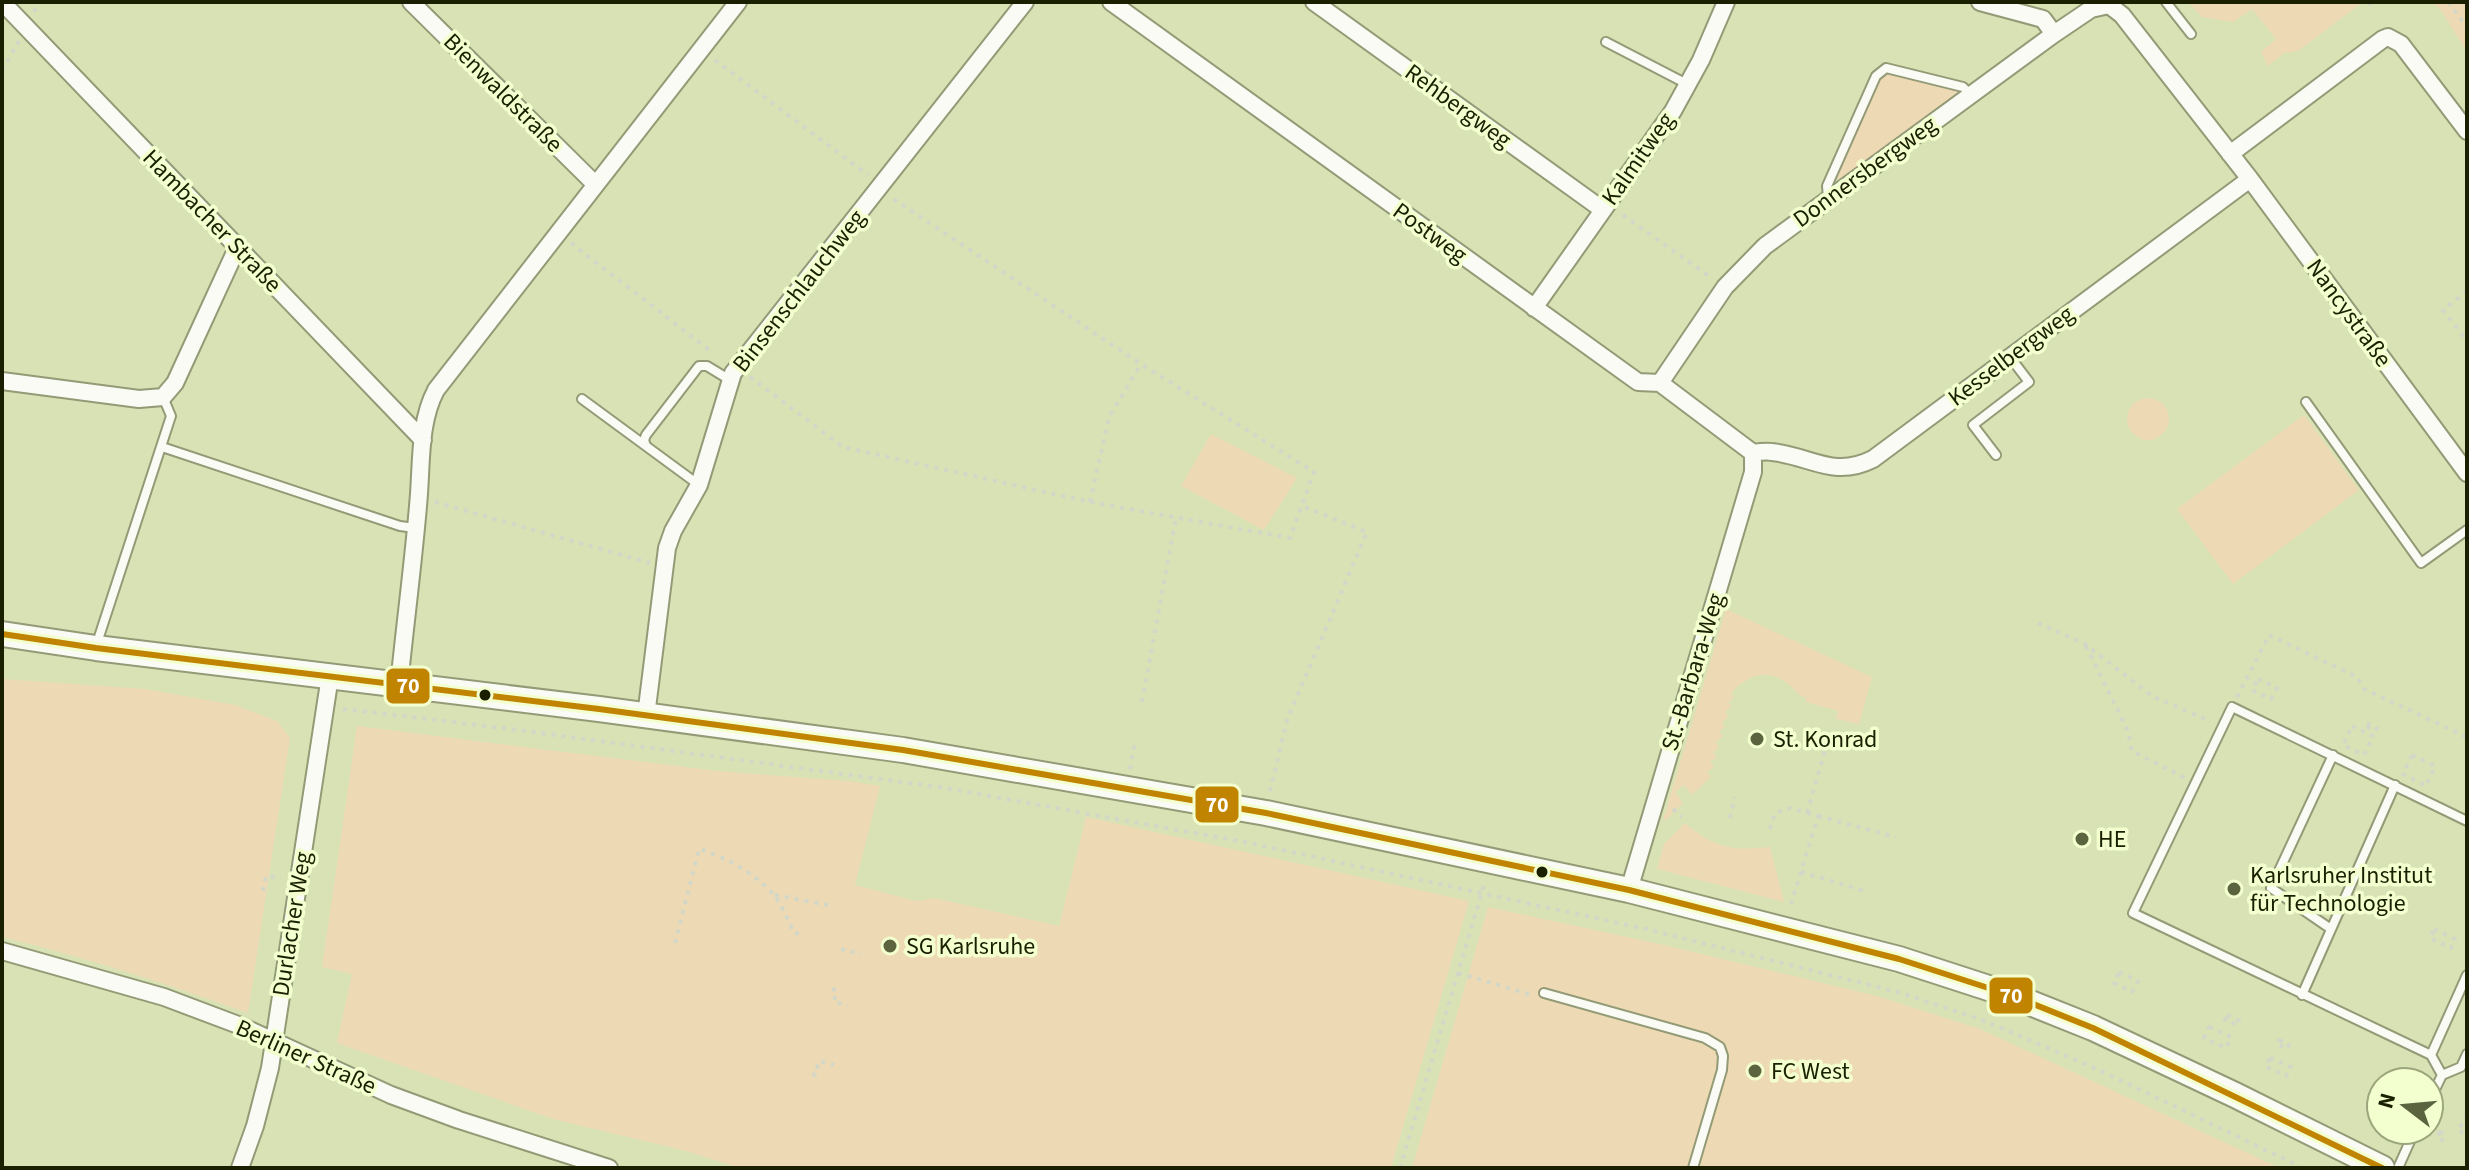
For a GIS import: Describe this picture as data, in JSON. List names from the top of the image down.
{
  "streets": {
    "street": [
      "Bienwaldstraße",
      "Rehbergweg",
      "Kalmitweg",
      "Donnersbergweg",
      "Hambacher Straße",
      "Postweg",
      "Binsenschlauchweg",
      "Nancystraße",
      "Kesselbergweg",
      "St.-Barbara-Weg",
      "Durlacher Weg",
      "Berliner Straße"
    ]
  },
  "crossings": [
    ["Rehbergweg", "Kalmitweg"],
    ["Kalmitweg", "Postweg"],
    ["Donnersbergweg", "Postweg"],
    ["Donnersbergweg", "Nancystraße"],
    ["Postweg", "Kesselbergweg"],
    ["Postweg", "St.-Barbara-Weg"],
    ["Nancystraße", "Kesselbergweg"],
    ["Kesselbergweg", "St.-Barbara-Weg"],
    ["Durlacher Weg", "Berliner Straße"]
  ],
  "places": [
    "St. Konrad",
    "HE",
    "Karlsruher Institut für Technologie",
    "SG Karlsruhe",
    "FC West"
  ],
  "lines": ["transit line 70"],
  "north": "left"
}
